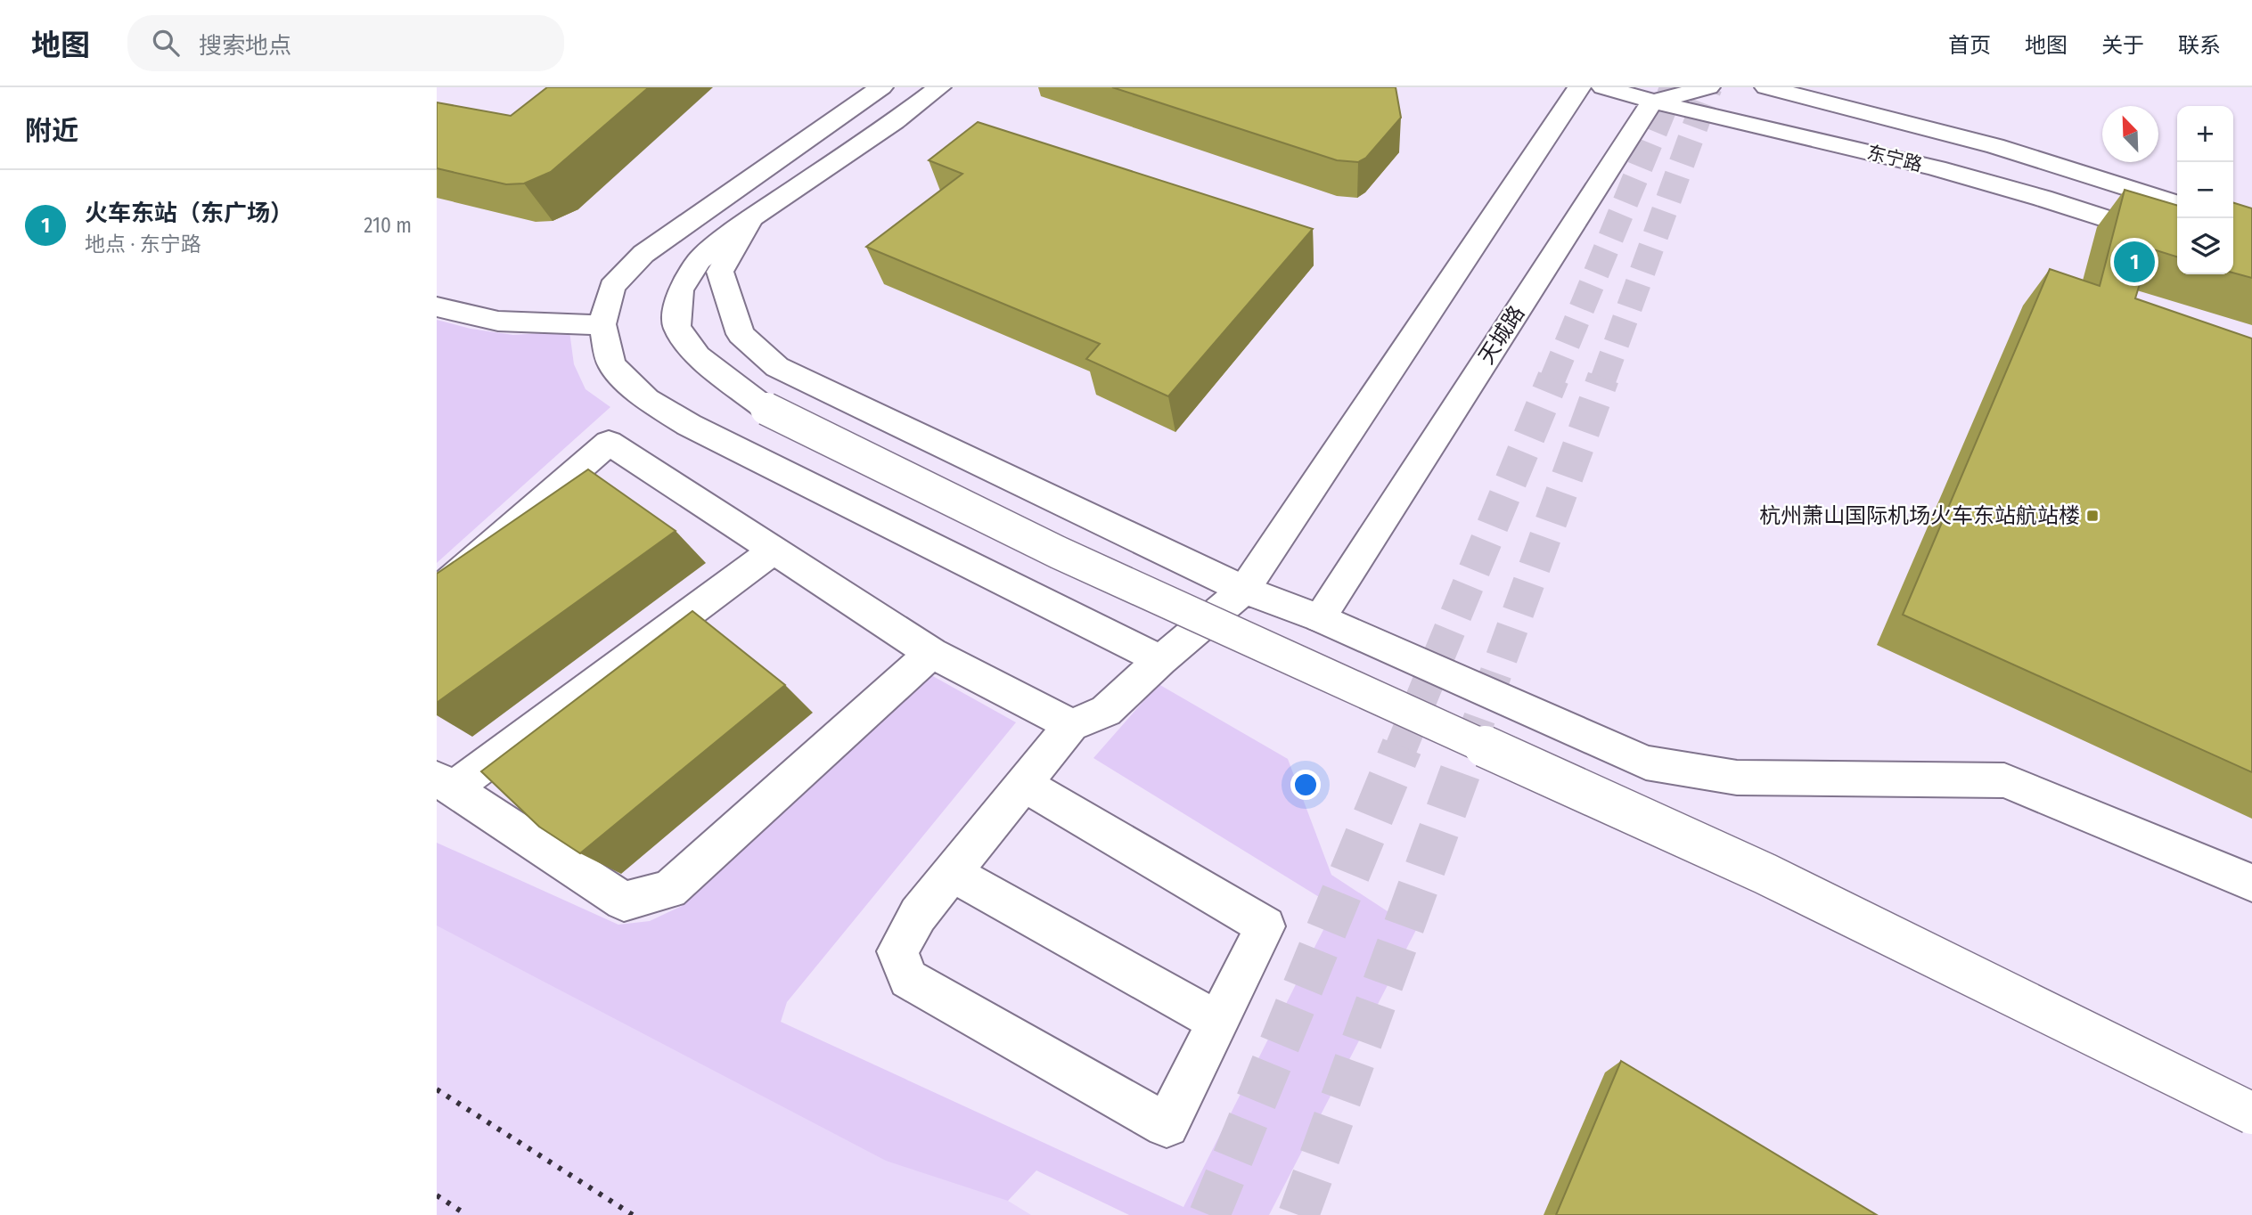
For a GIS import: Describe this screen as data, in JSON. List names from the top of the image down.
{
  "streets": {
    "main road": ["东宁路", "天城路"]
  },
  "crossings": [
    ["东宁路", "天城路"]
  ],
  "places": {
    "transit": ["杭州萧山国际机场火车东站航站楼"]
  },
  "north": "top left",
  "page": {
    "header": "地图",
    "search": "搜索地点",
    "nav": [
      "首页",
      "地图",
      "关于",
      "联系"
    ],
    "heading": "附近",
    "map_buttons": ["+", "−"],
    "list": [
      {
        "mark": "1",
        "name": "火车东站（东广场）",
        "note": "地点 · 东宁路",
        "value": "210 m"
      }
    ],
    "pins": "1"
  }
}
